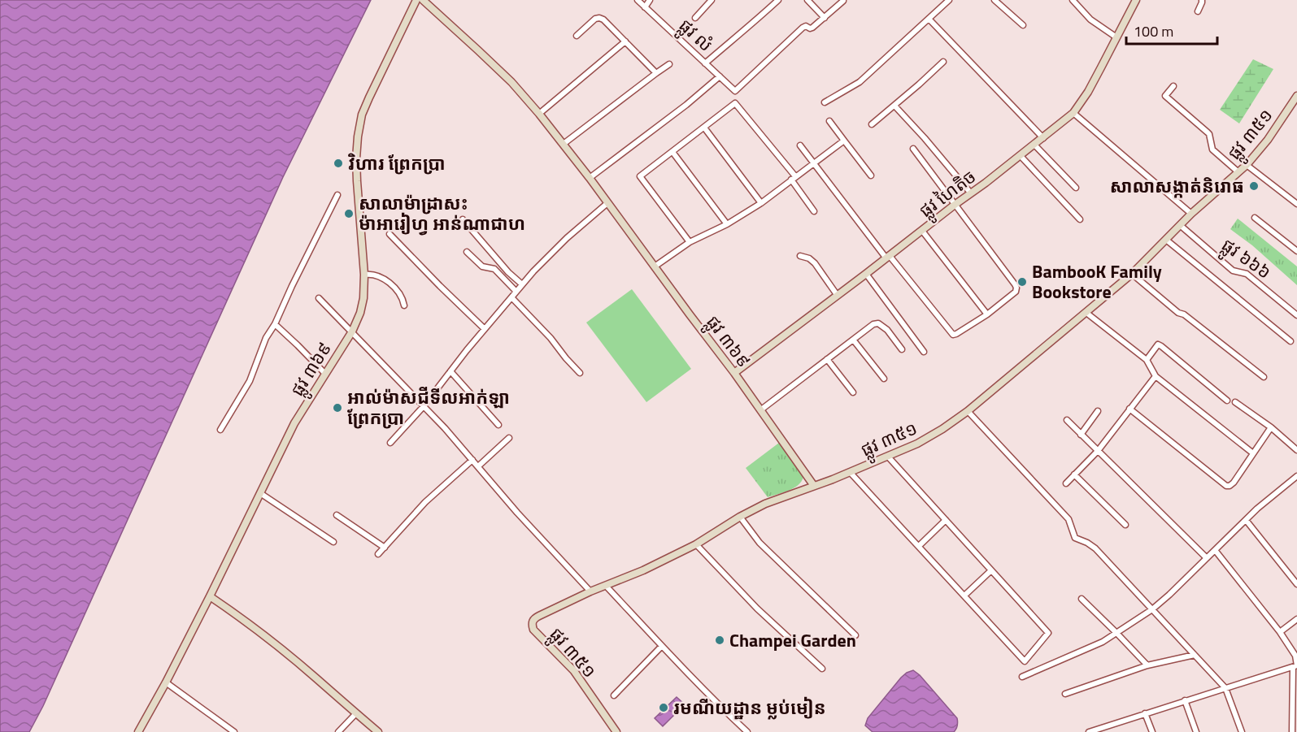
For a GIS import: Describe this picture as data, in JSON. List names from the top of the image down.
{
  "streets": {
    "street": [
      "ផ្លូវ លំ",
      "ផ្លូវ ៣៥១",
      "ផ្លូវ ហៃតិច",
      "ផ្លូវ ៦៦៦",
      "ផ្លូវ ៣៦៩"
    ]
  },
  "crossings": [
    ["ផ្លូវ ៣៥១", "ផ្លូវ ៦៦៦"],
    ["ផ្លូវ ៣៥១", "ផ្លូវ ៣៦៩"],
    ["ផ្លូវ ហៃតិច", "ផ្លូវ ៣៦៩"]
  ],
  "places": [
    "វិហារ ព្រែកប្រា",
    "សាលាសង្កាត់និរោធ",
    "សាលាម៉ាដ្រាសះ ម៉ាអារៀហ្វ អាន់ណាជាហ",
    "BambooK Family Bookstore",
    "អាល់ម៉ាសជីទីលអាក់ឡា ព្រែកប្រា",
    "Champei Garden",
    "រមណីយដ្ឋាន ម្លប់មៀន"
  ],
  "scale_bar": "100 m"
}
